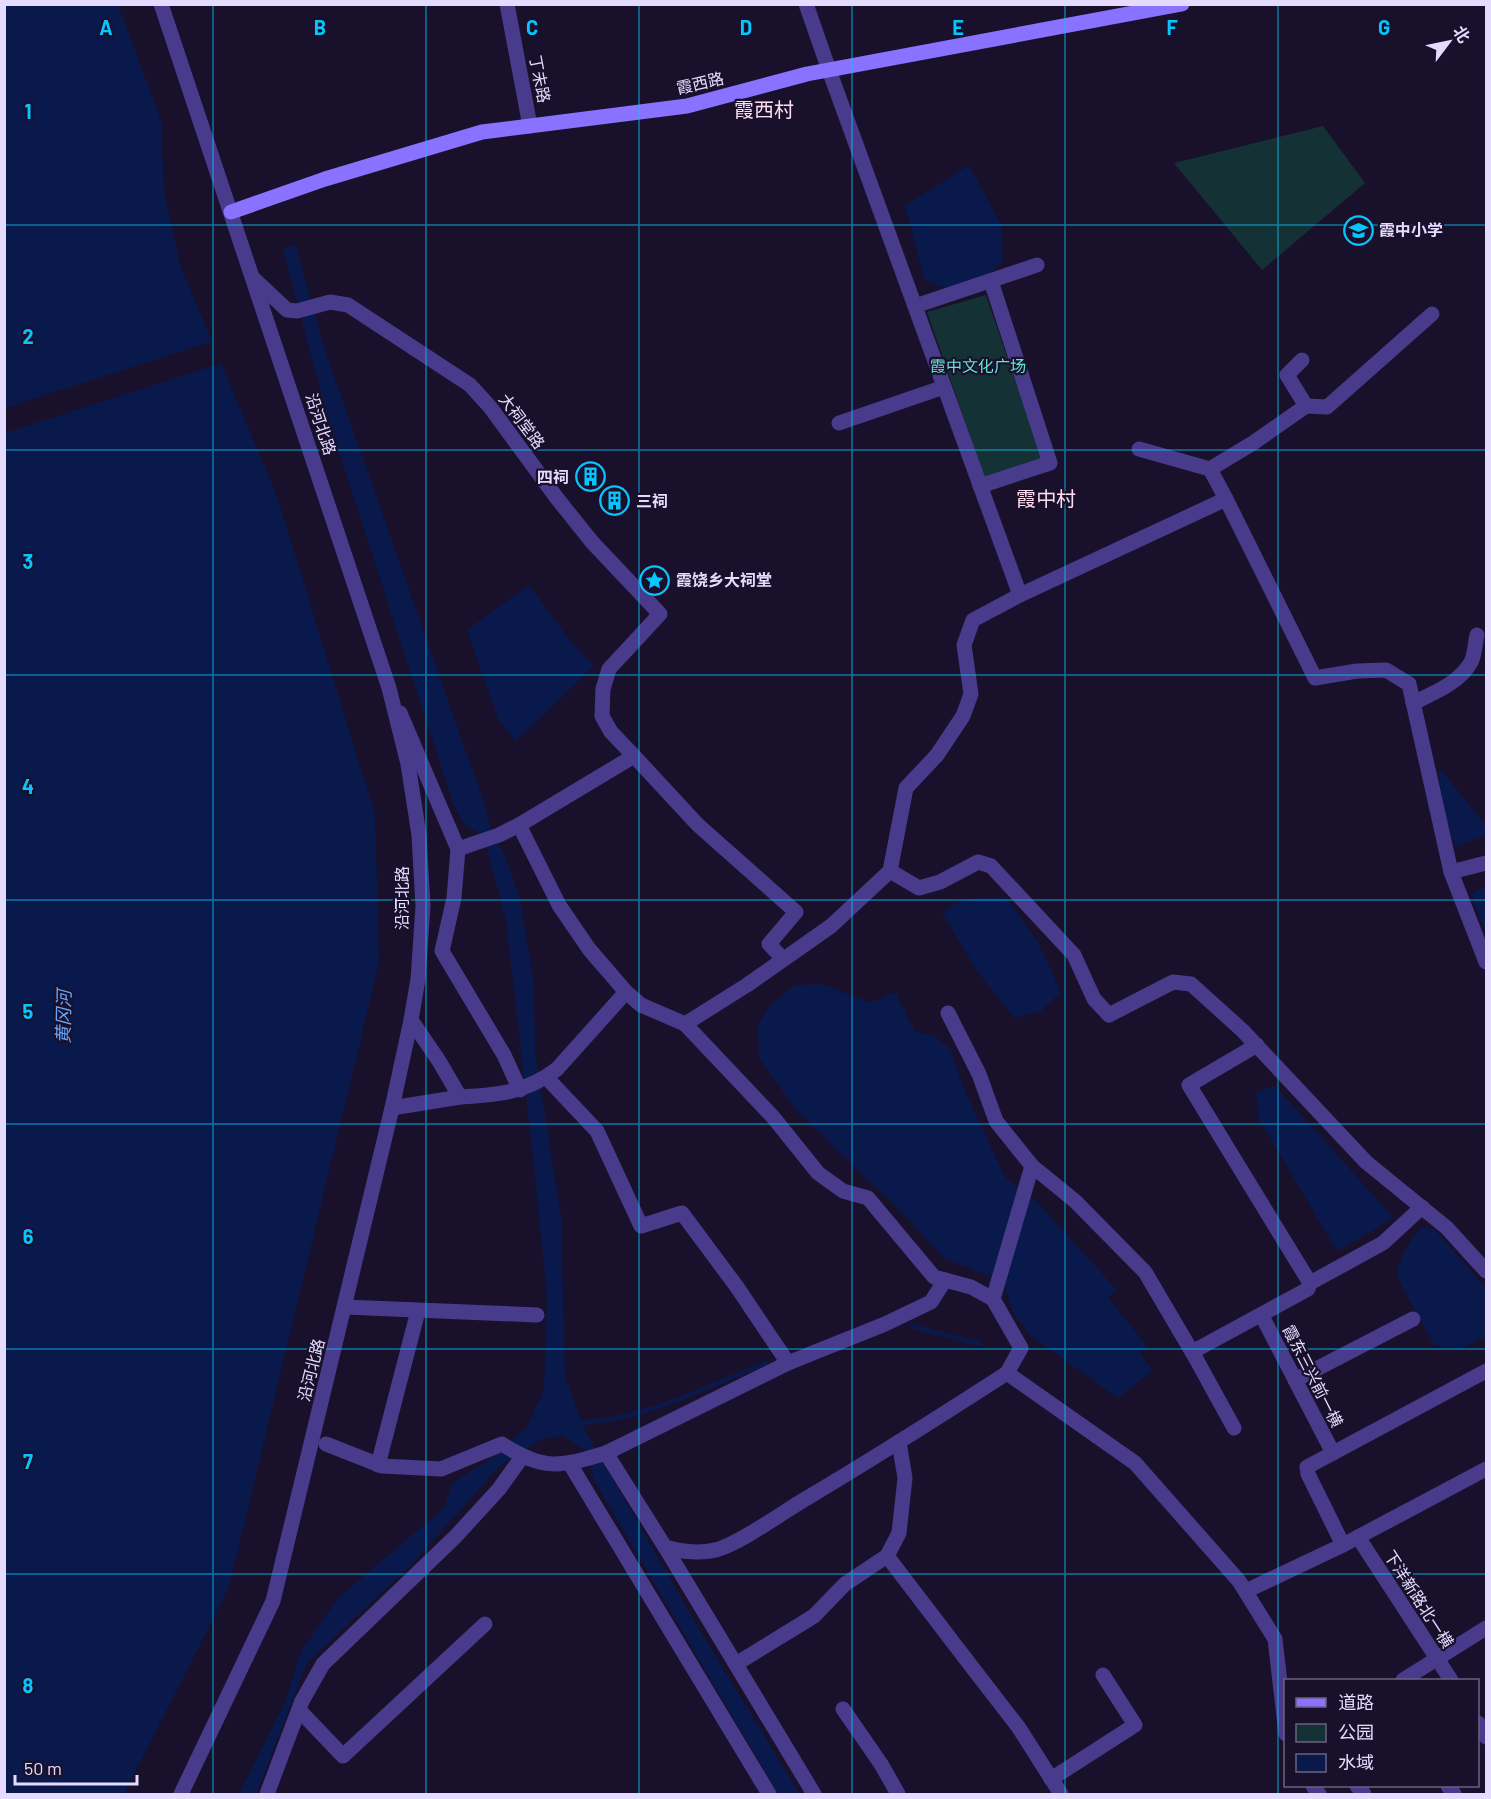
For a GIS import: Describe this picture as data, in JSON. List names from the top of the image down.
{
  "streets": {
    "main road": ["霞西路"],
    "street": [
      "丁未路",
      "大祠堂路",
      "沿河北路",
      "霞东三兴前一横",
      "下洋新路北一横"
    ]
  },
  "crossings": [
    ["丁未路", "霞西路"],
    ["霞西路", "沿河北路"],
    ["大祠堂路", "沿河北路"]
  ],
  "districts": ["霞西村", "霞中村"],
  "water": ["黄冈河"],
  "parks": ["霞中文化广场"],
  "places": {
    "school or university": ["霞中小学"],
    "building": ["四祠", "三祠"],
    "place": ["霞饶乡大祠堂"]
  },
  "legend": ["道路", "公园", "水域"],
  "scale_bar": "50 m",
  "north": "top right",
  "grid": {
    "columns": [
      "A",
      "B",
      "C",
      "D",
      "E",
      "F",
      "G"
    ],
    "rows": [
      "1",
      "2",
      "3",
      "4",
      "5",
      "6",
      "7",
      "8"
    ]
  }
}
